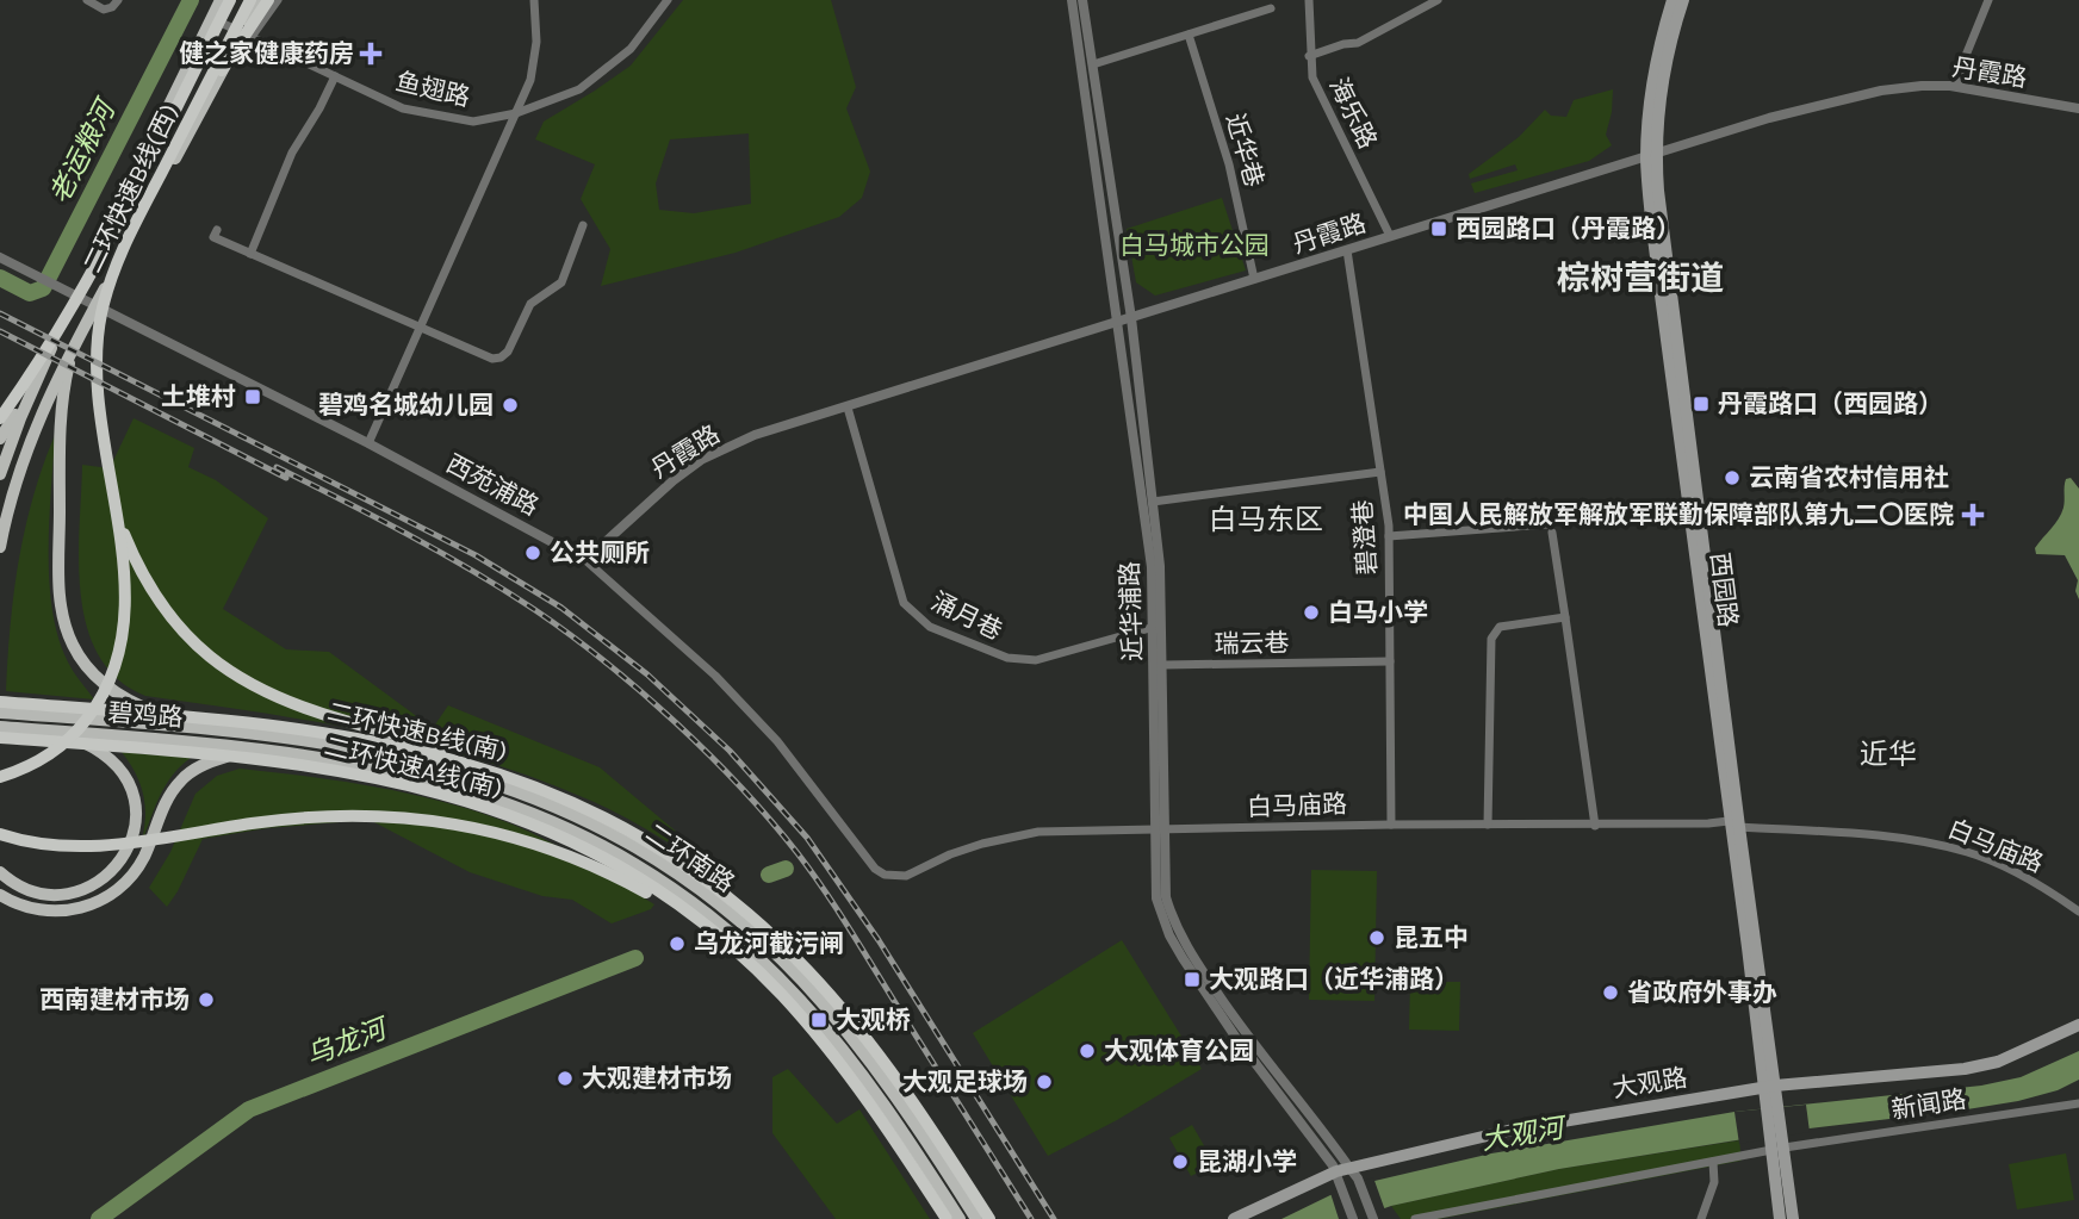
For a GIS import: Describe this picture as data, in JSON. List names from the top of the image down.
{
  "streets": {
    "highway": ["二环快速B线(西)", "二环快速B线(南)", "二环快速A线(南)"],
    "main road": [
      "西园路",
      "碧鸡路",
      "二环南路",
      "大观路"
    ],
    "street": [
      "丹霞路",
      "鱼翅路",
      "海乐路",
      "近华巷",
      "西苑浦路",
      "碧澄巷",
      "近华浦路",
      "涌月巷",
      "瑞云巷",
      "白马庙路",
      "新闻路"
    ]
  },
  "crossings": [
    ["丹霞路", "海乐路"],
    ["丹霞路", "近华巷"],
    ["丹霞路", "西苑浦路"],
    ["丹霞路", "碧澄巷"],
    ["丹霞路", "西园路"],
    ["丹霞路", "近华浦路"],
    ["丹霞路", "涌月巷"],
    ["西苑浦路", "白马庙路"],
    ["碧澄巷", "瑞云巷"],
    ["碧澄巷", "白马庙路"],
    ["西园路", "白马庙路"],
    ["西园路", "大观路"],
    ["近华浦路", "涌月巷"],
    ["近华浦路", "瑞云巷"],
    ["近华浦路", "白马庙路"],
    ["近华浦路", "大观路"],
    ["碧鸡路", "二环快速B线(南)"],
    ["碧鸡路", "二环快速A线(南)"],
    ["碧鸡路", "二环南路"]
  ],
  "districts": ["棕树营街道", "白马东区", "近华"],
  "water": ["老运粮河", "乌龙河", "大观河"],
  "parks": ["白马城市公园"],
  "places": {
    "health": ["健之家健康药房", "中国人民解放军解放军联勤保障部队第九二〇医院"],
    "transit": [
      "西园路口（丹霞路）",
      "土堆村",
      "丹霞路口（西园路）",
      "大观路口（近华浦路）",
      "大观桥"
    ],
    "other": [
      "碧鸡名城幼儿园",
      "云南省农村信用社",
      "公共厕所",
      "白马小学",
      "昆五中",
      "乌龙河截污闸",
      "省政府外事办",
      "西南建材市场",
      "大观体育公园",
      "大观建材市场",
      "大观足球场",
      "昆湖小学"
    ]
  }
}
